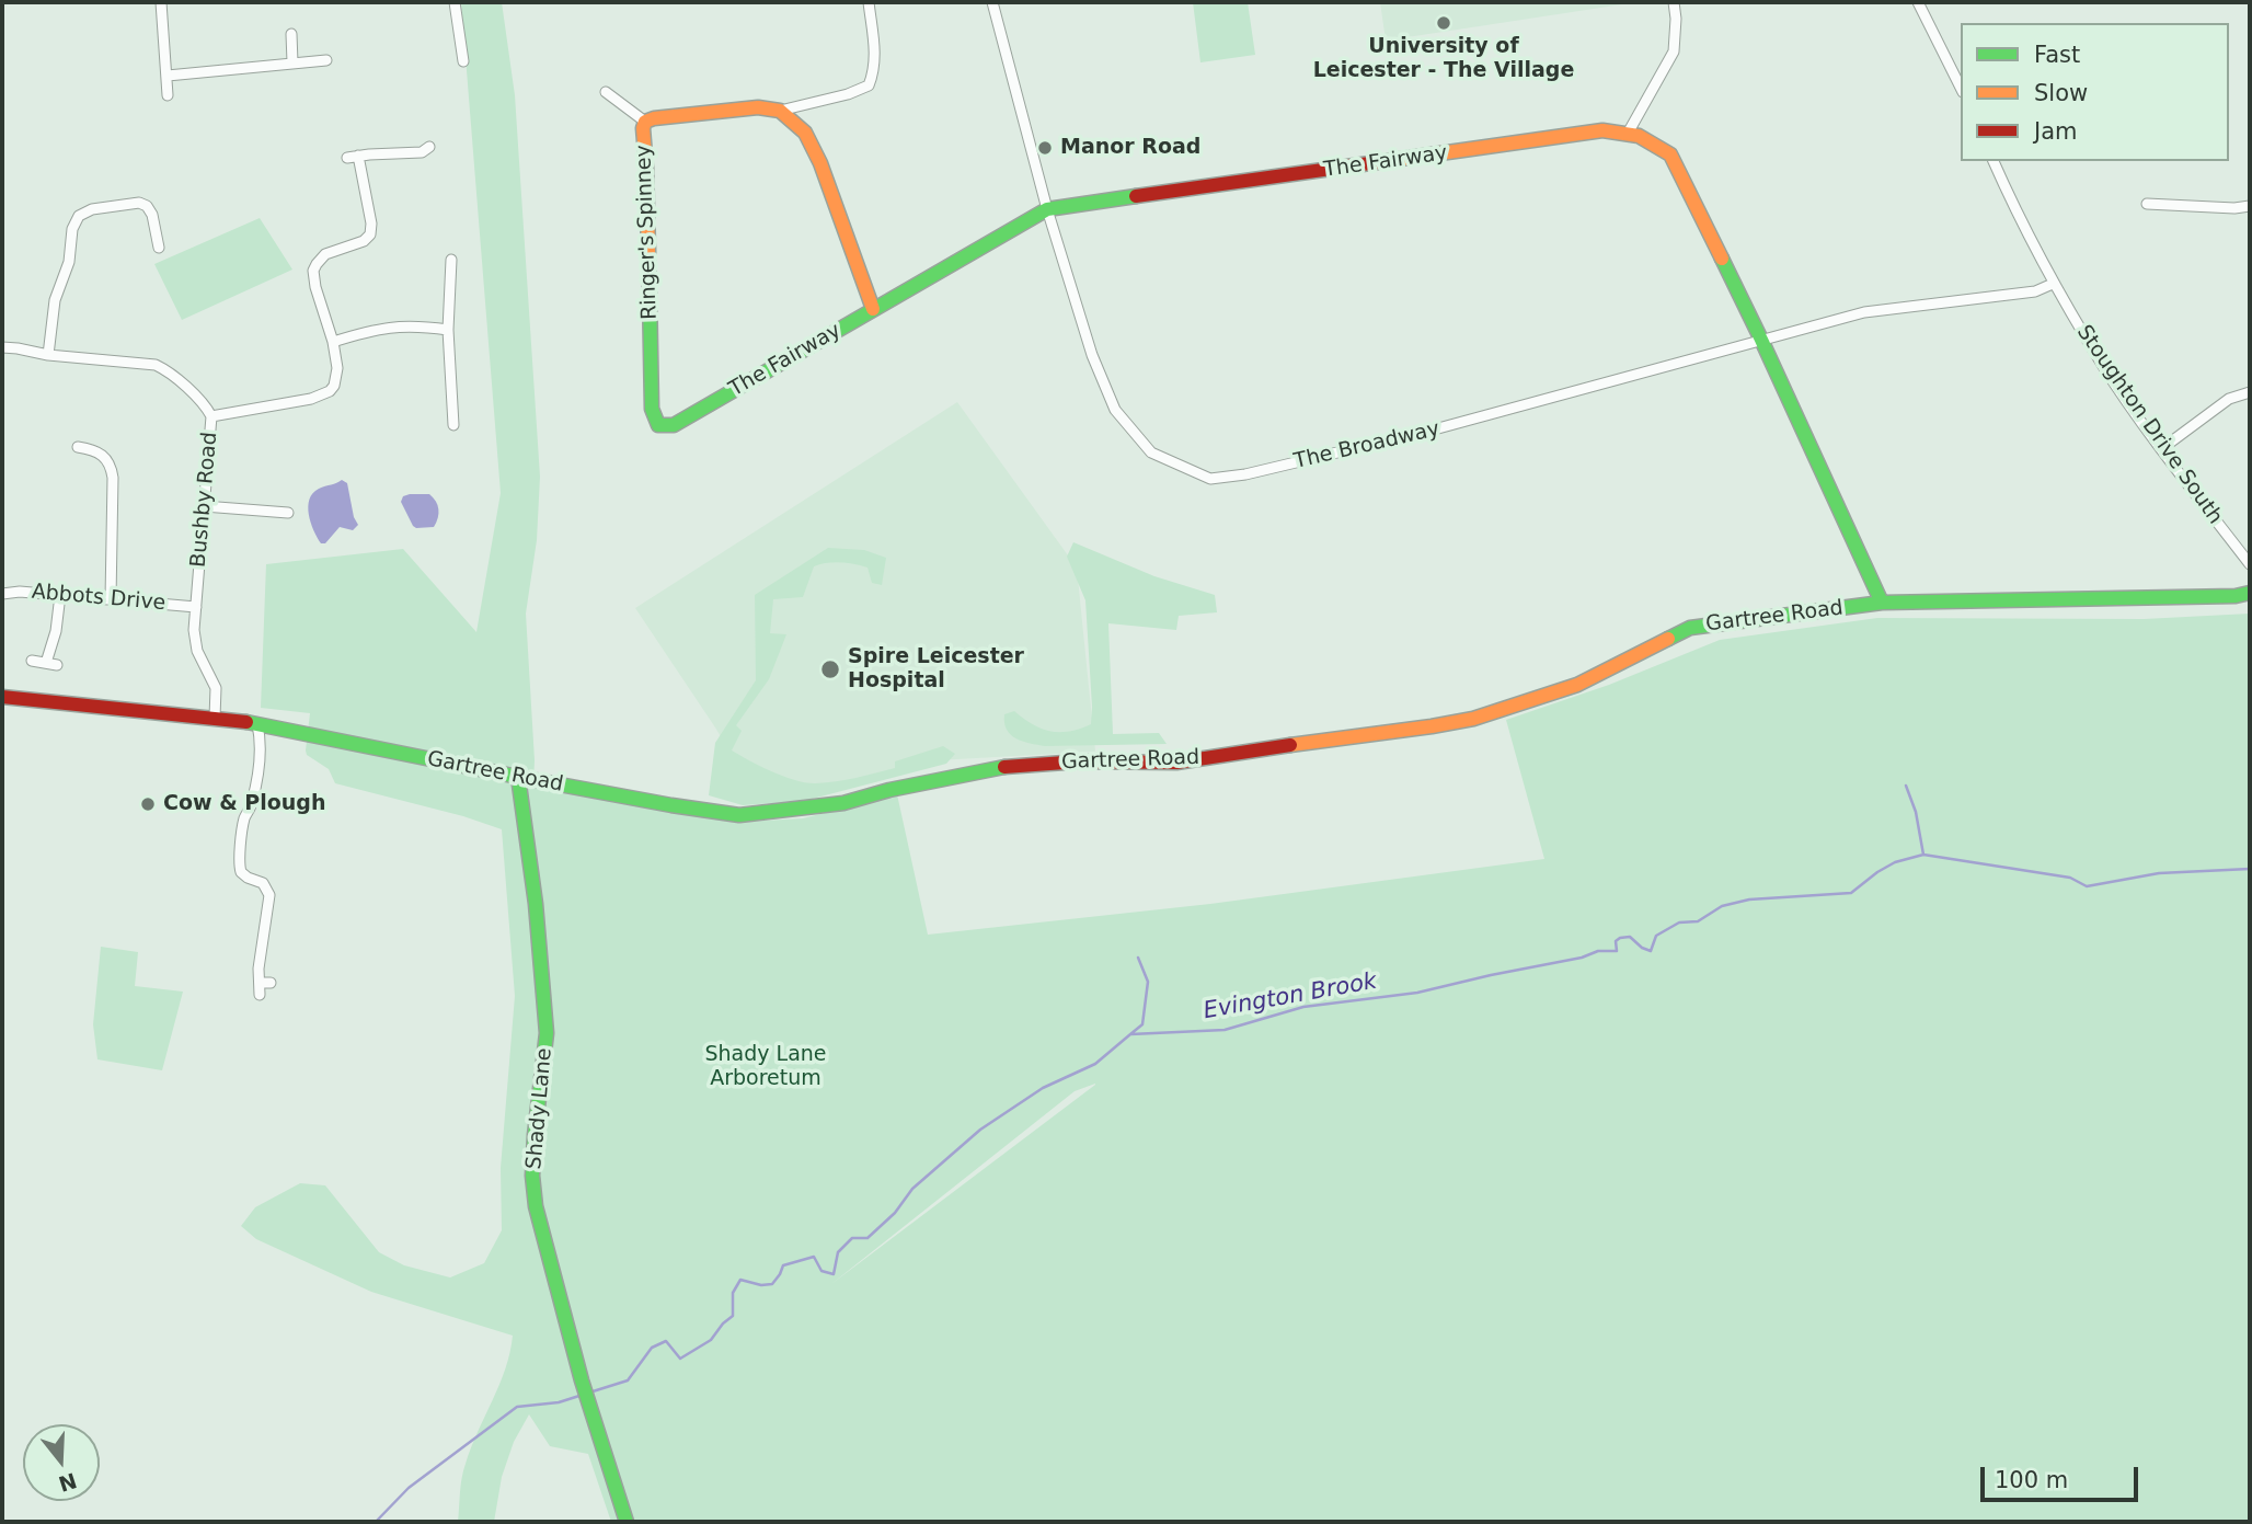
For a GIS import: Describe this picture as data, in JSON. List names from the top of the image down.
{
  "streets": {
    "street": [
      "The Fairway",
      "Ringer's Spinney",
      "Stoughton Drive South",
      "The Broadway",
      "Bushby Road",
      "Abbots Drive",
      "Gartree Road",
      "Shady Lane"
    ]
  },
  "crossings": [
    ["The Fairway", "Ringer's Spinney"],
    ["The Fairway", "The Broadway"],
    ["The Fairway", "Gartree Road"],
    ["Stoughton Drive South", "The Broadway"],
    ["Bushby Road", "Abbots Drive"],
    ["Bushby Road", "Gartree Road"],
    ["Gartree Road", "Shady Lane"]
  ],
  "water": ["Evington Brook"],
  "parks": ["Shady Lane Arboretum"],
  "places": [
    "University of Leicester - The Village",
    "Manor Road",
    "Spire Leicester Hospital",
    "Cow & Plough"
  ],
  "legend": ["Fast", "Slow", "Jam"],
  "scale_bar": "100 m",
  "north": "bottom"
}
